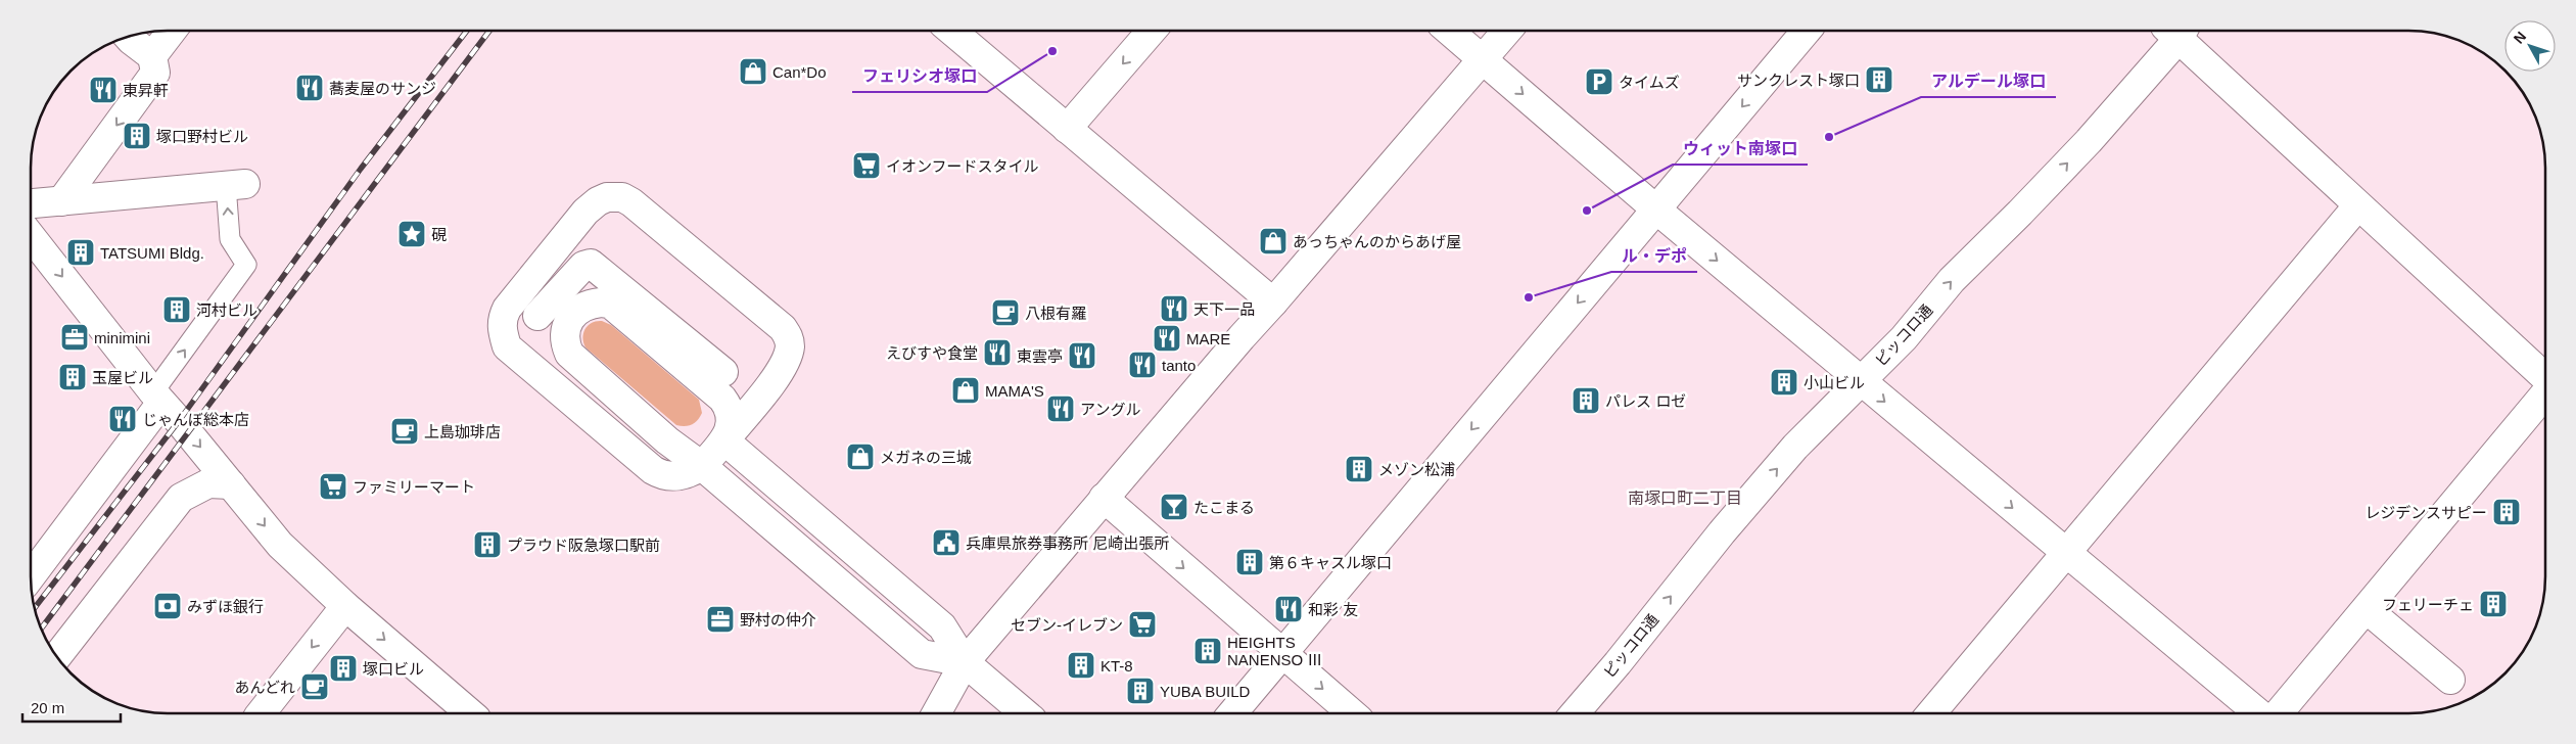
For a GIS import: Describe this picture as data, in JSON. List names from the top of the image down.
{
  "streets": {
    "street": ["ピッコロ通"]
  },
  "one_way": ["ピッコロ通"],
  "districts": ["南塚口町二丁目"],
  "places": {
    "other": [
      "フェリシオ塚口",
      "アルデール塚口",
      "ウィット南塚口",
      "ル・デポ"
    ],
    "shop": [
      "Can*Do",
      "あっちゃんのからあげ屋",
      "MAMA'S",
      "メガネの三城"
    ],
    "building": [
      "サンクレスト塚口",
      "塚口野村ビル",
      "TATSUMI Bldg.",
      "河村ビル",
      "玉屋ビル",
      "小山ビル",
      "パレス ロゼ",
      "メゾン松浦",
      "レジデンスサピー",
      "プラウド阪急塚口駅前",
      "第６キャスル塚口",
      "フェリーチェ",
      "HEIGHTS NANENSO Ⅲ",
      "KT-8",
      "塚口ビル",
      "YUBA BUILD"
    ],
    "parking": ["タイムズ"],
    "restaurant": [
      "蕎麦屋のサンジ",
      "東昇軒",
      "天下一品",
      "MARE",
      "えびすや食堂",
      "東雲亭",
      "tanto",
      "アングル",
      "じゃんぼ総本店",
      "和彩 友"
    ],
    "supermarket": ["イオンフードスタイル", "ファミリーマート", "セブン-イレブン"],
    "place": ["硯"],
    "cafe": ["八根有羅", "上島珈琲店", "あんどれ"],
    "office": ["minimini", "野村の仲介"],
    "bar": ["たこまる"],
    "public building": ["兵庫県旅券事務所 尼崎出張所"],
    "bank": ["みずほ銀行"]
  },
  "scale_bar": "20 m",
  "north": "top left"
}
